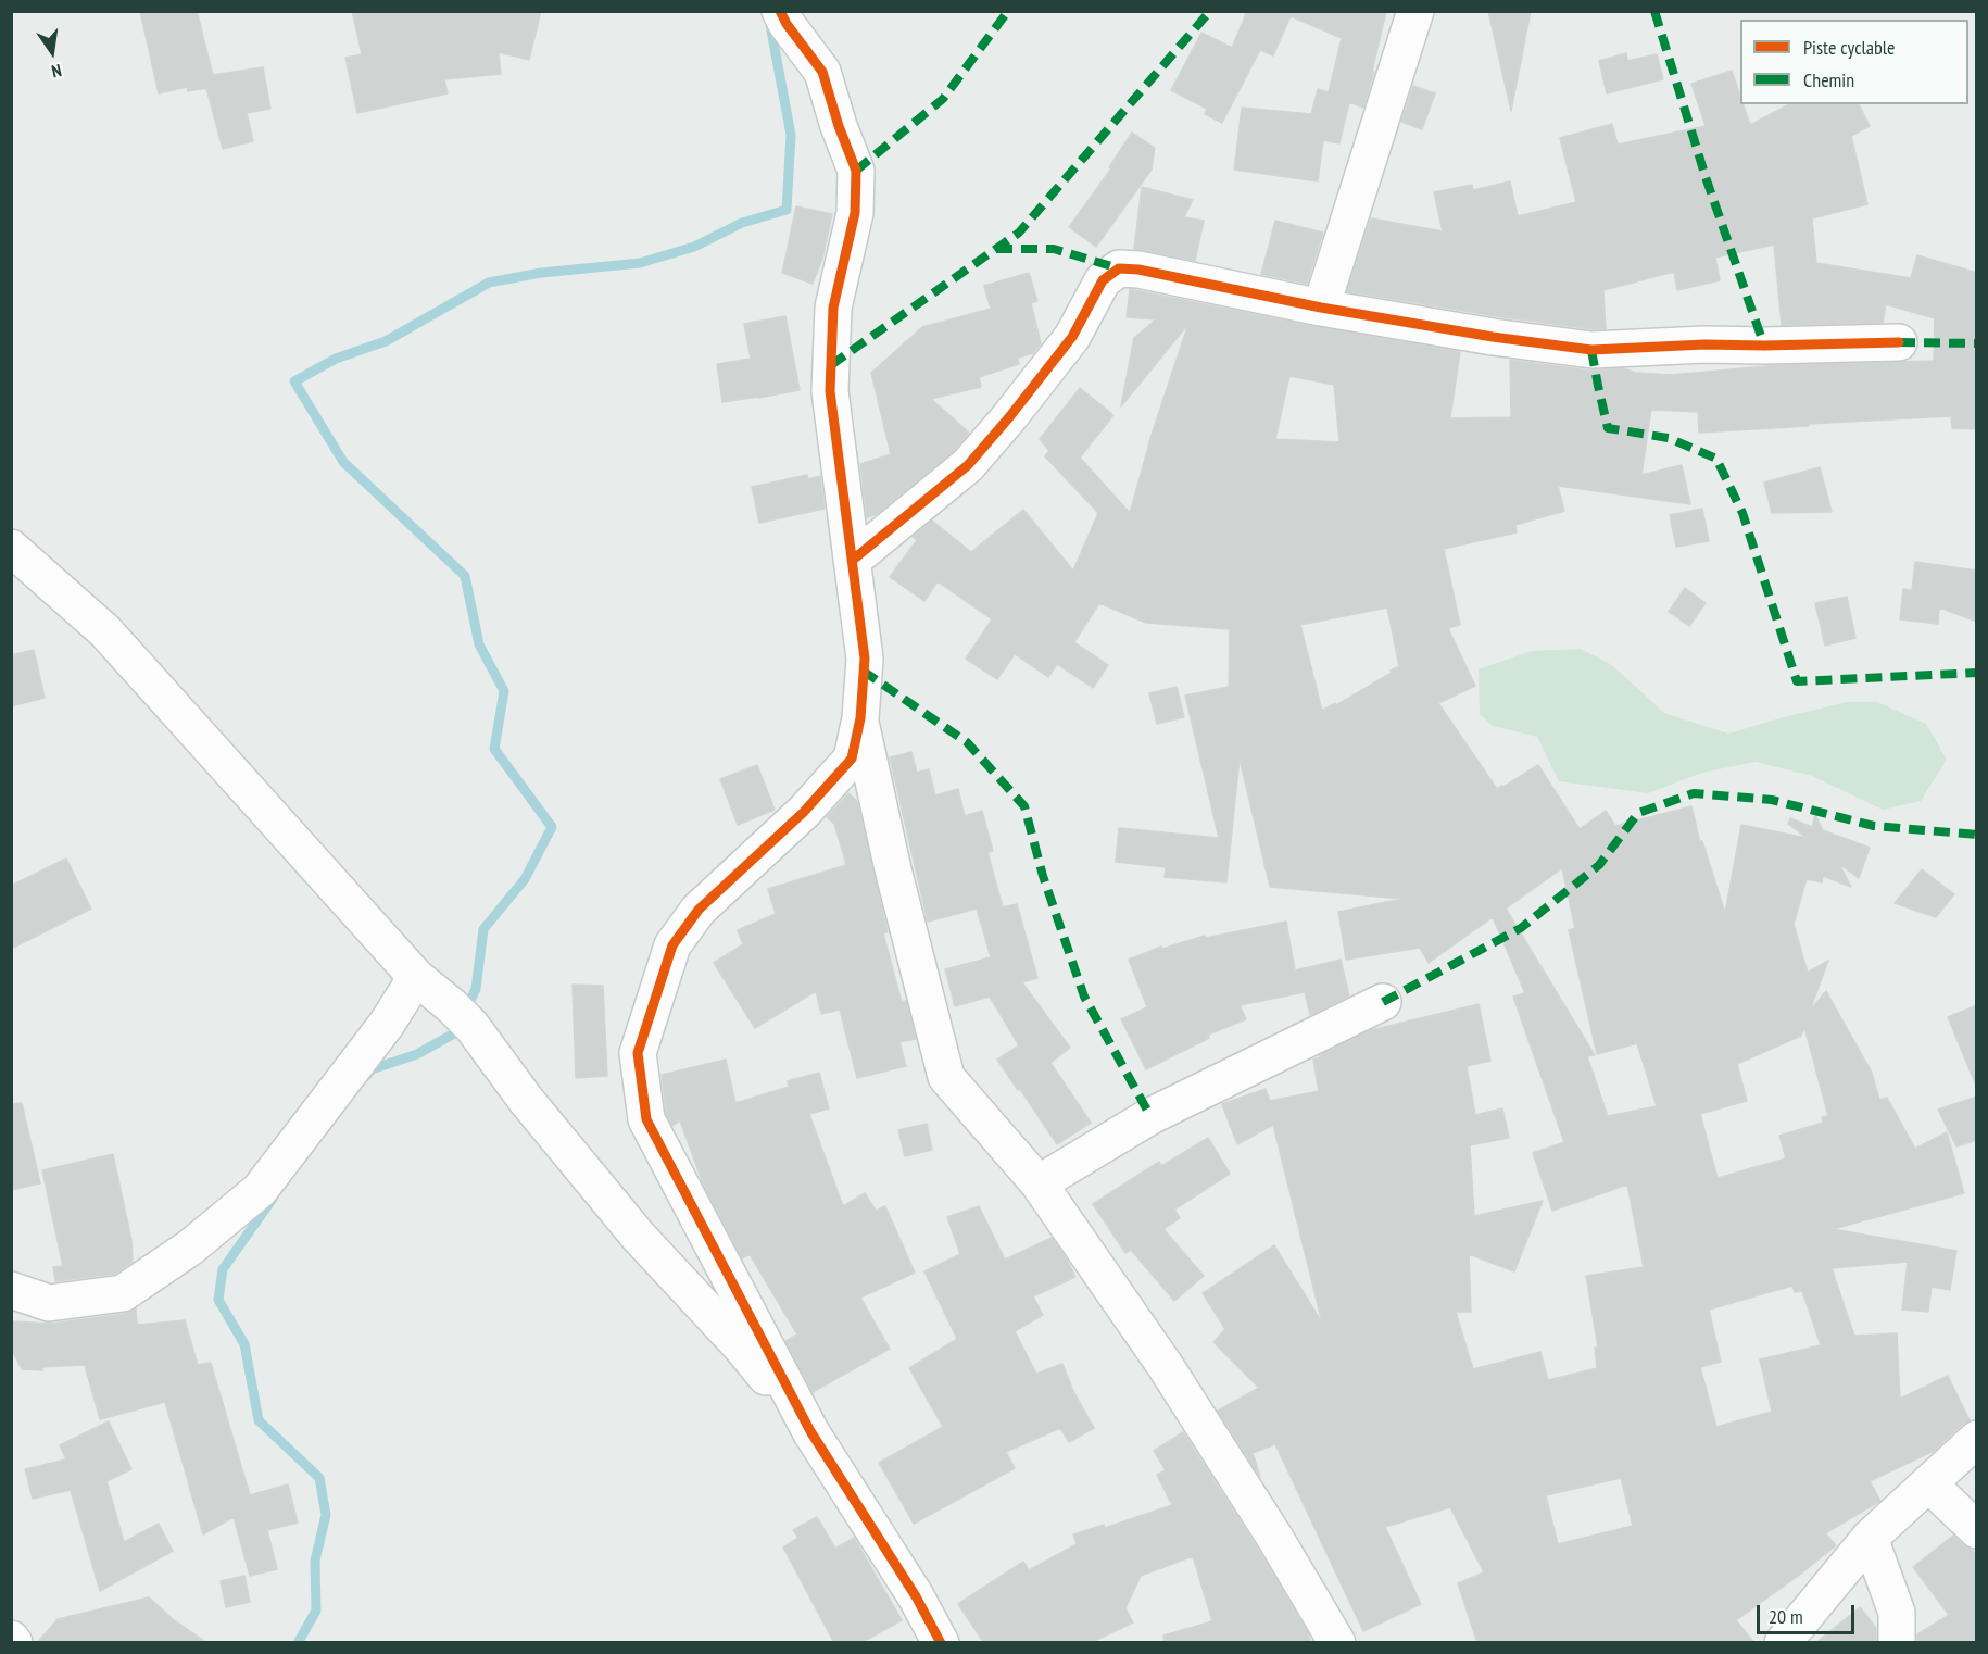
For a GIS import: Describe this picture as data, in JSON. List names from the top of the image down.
{
  "legend": ["Piste cyclable", "Chemin"],
  "scale_bar": "20 m",
  "north": "bottom"
}
